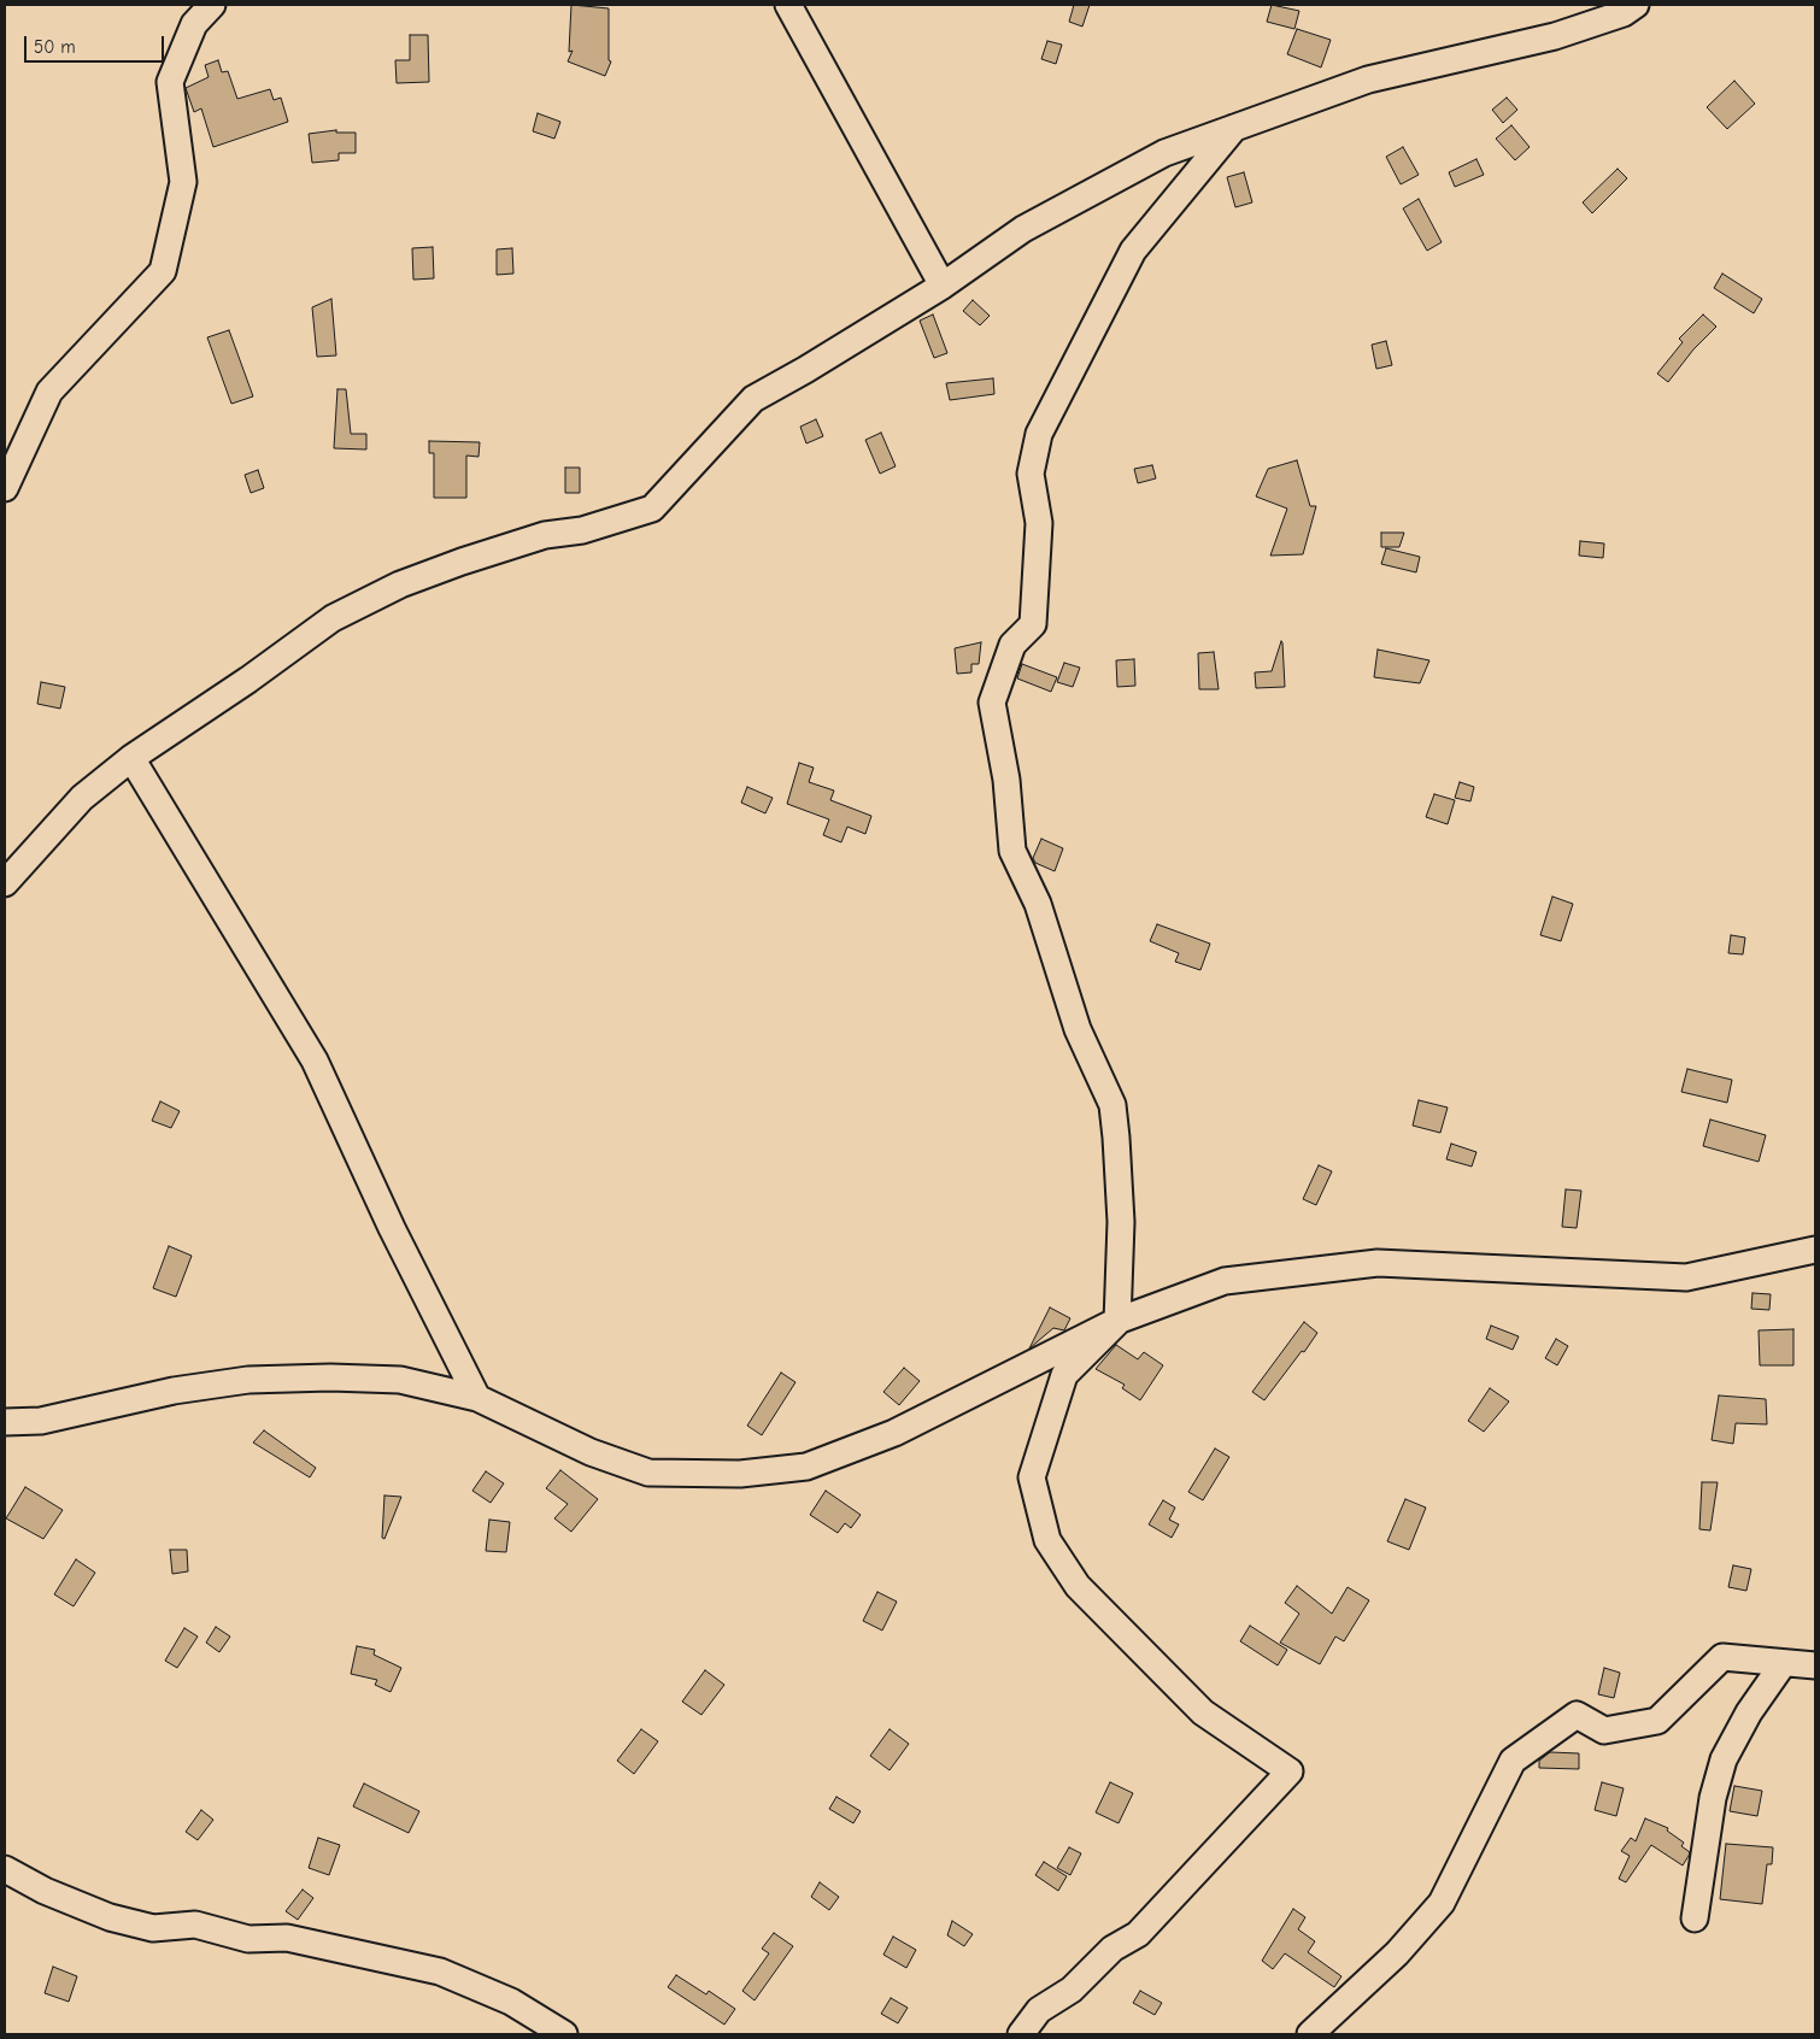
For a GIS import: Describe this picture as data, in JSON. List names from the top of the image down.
{
  "scale_bar": "50 m"
}
